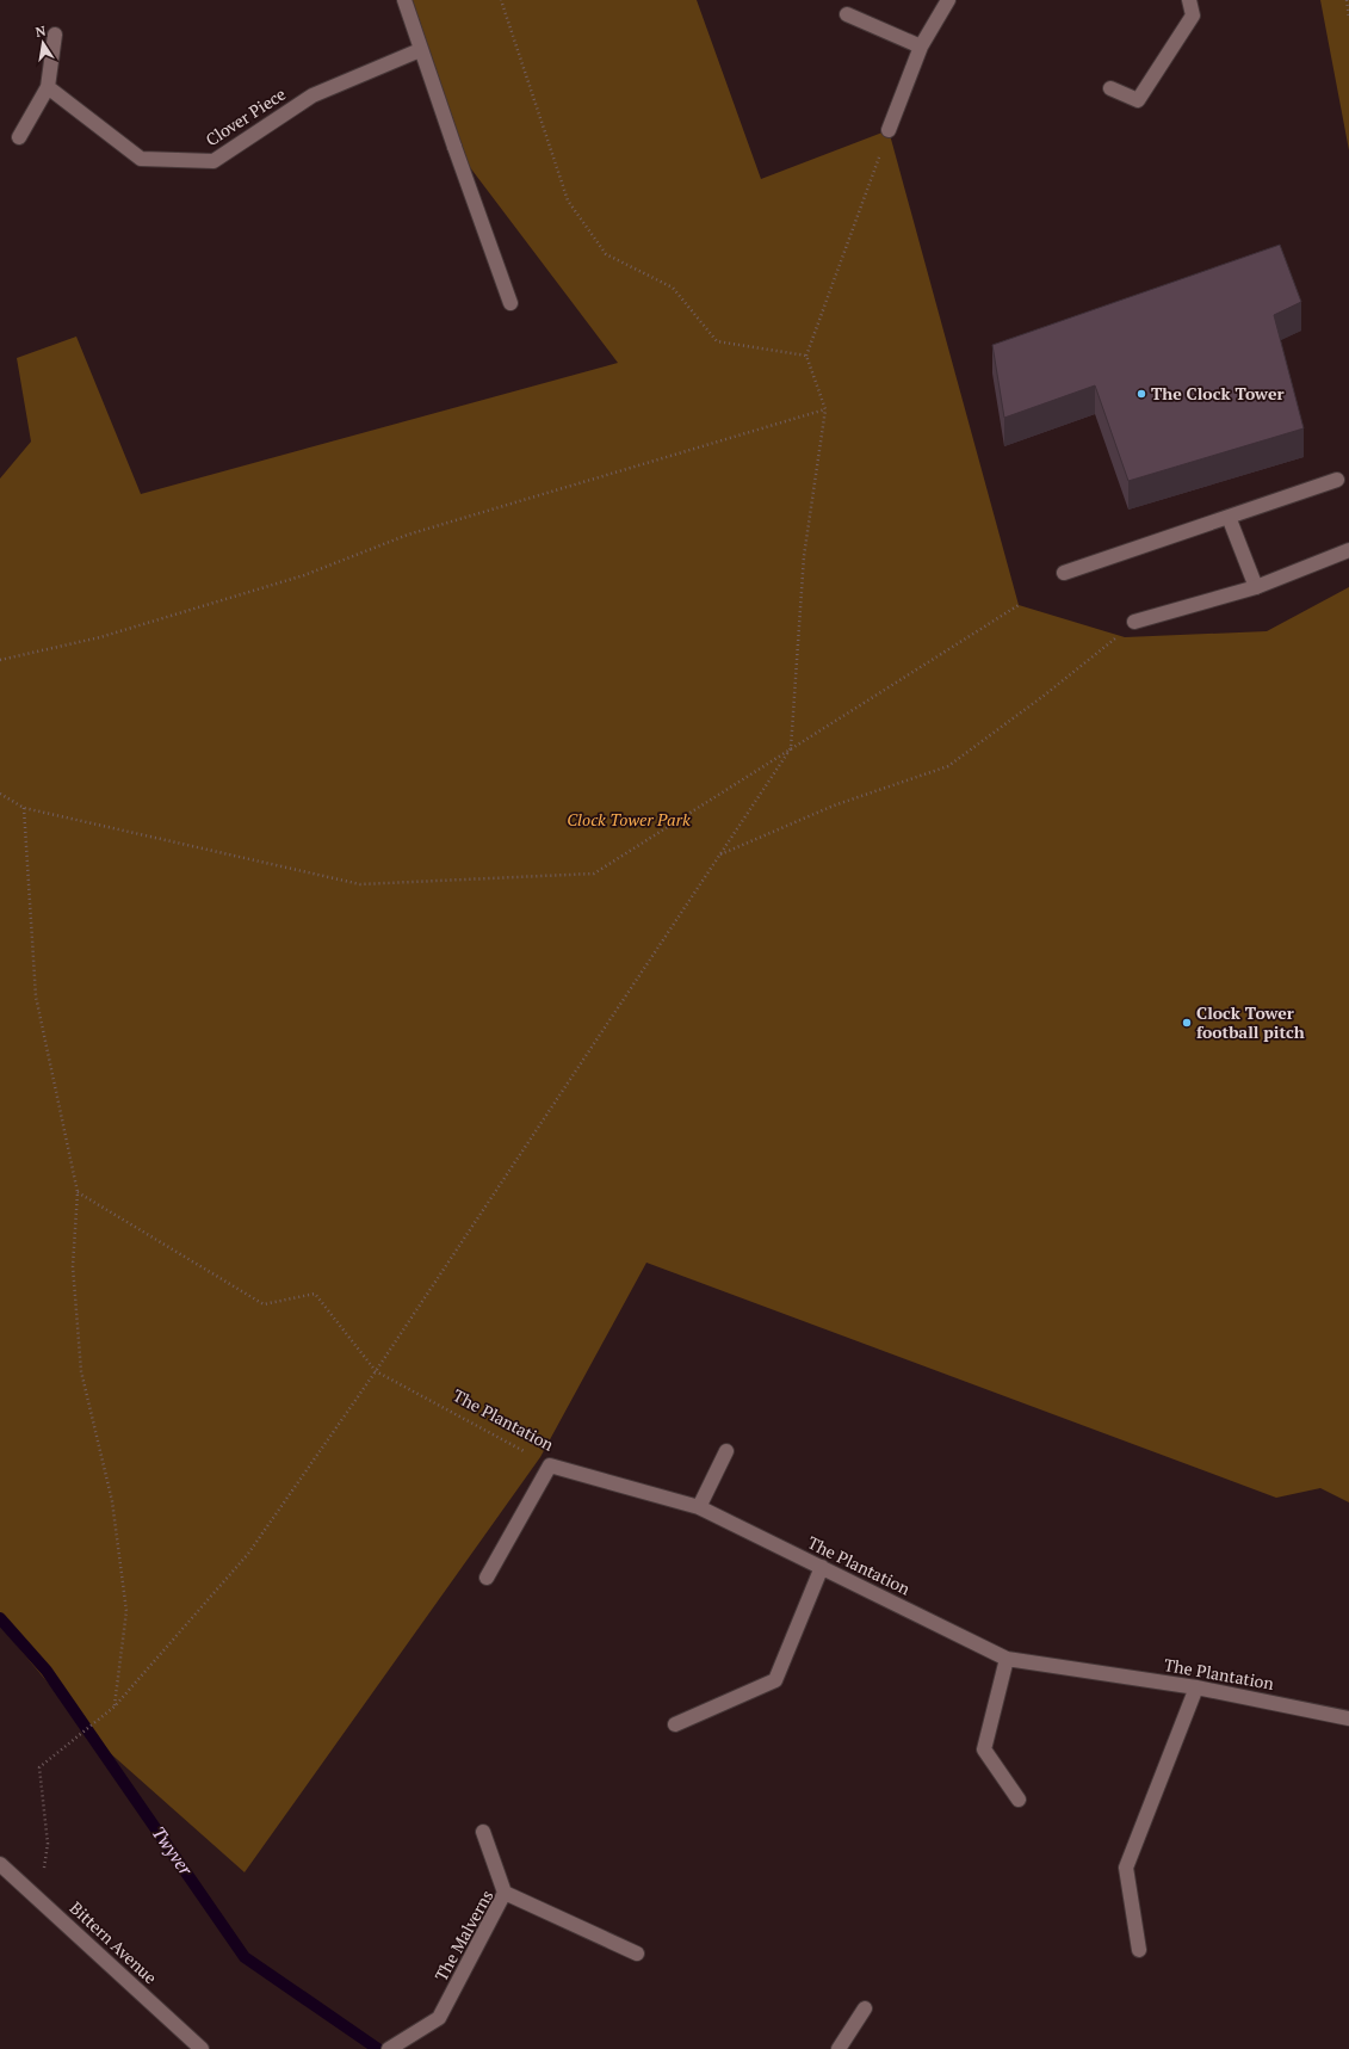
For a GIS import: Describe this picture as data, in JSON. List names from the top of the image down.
{
  "streets": {
    "street": [
      "Clover Piece",
      "The Plantation",
      "The Malverns",
      "Bittern Avenue"
    ]
  },
  "water": ["Twyver"],
  "parks": ["Clock Tower Park"],
  "places": ["The Clock Tower", "Clock Tower football pitch"],
  "north": "top"
}
